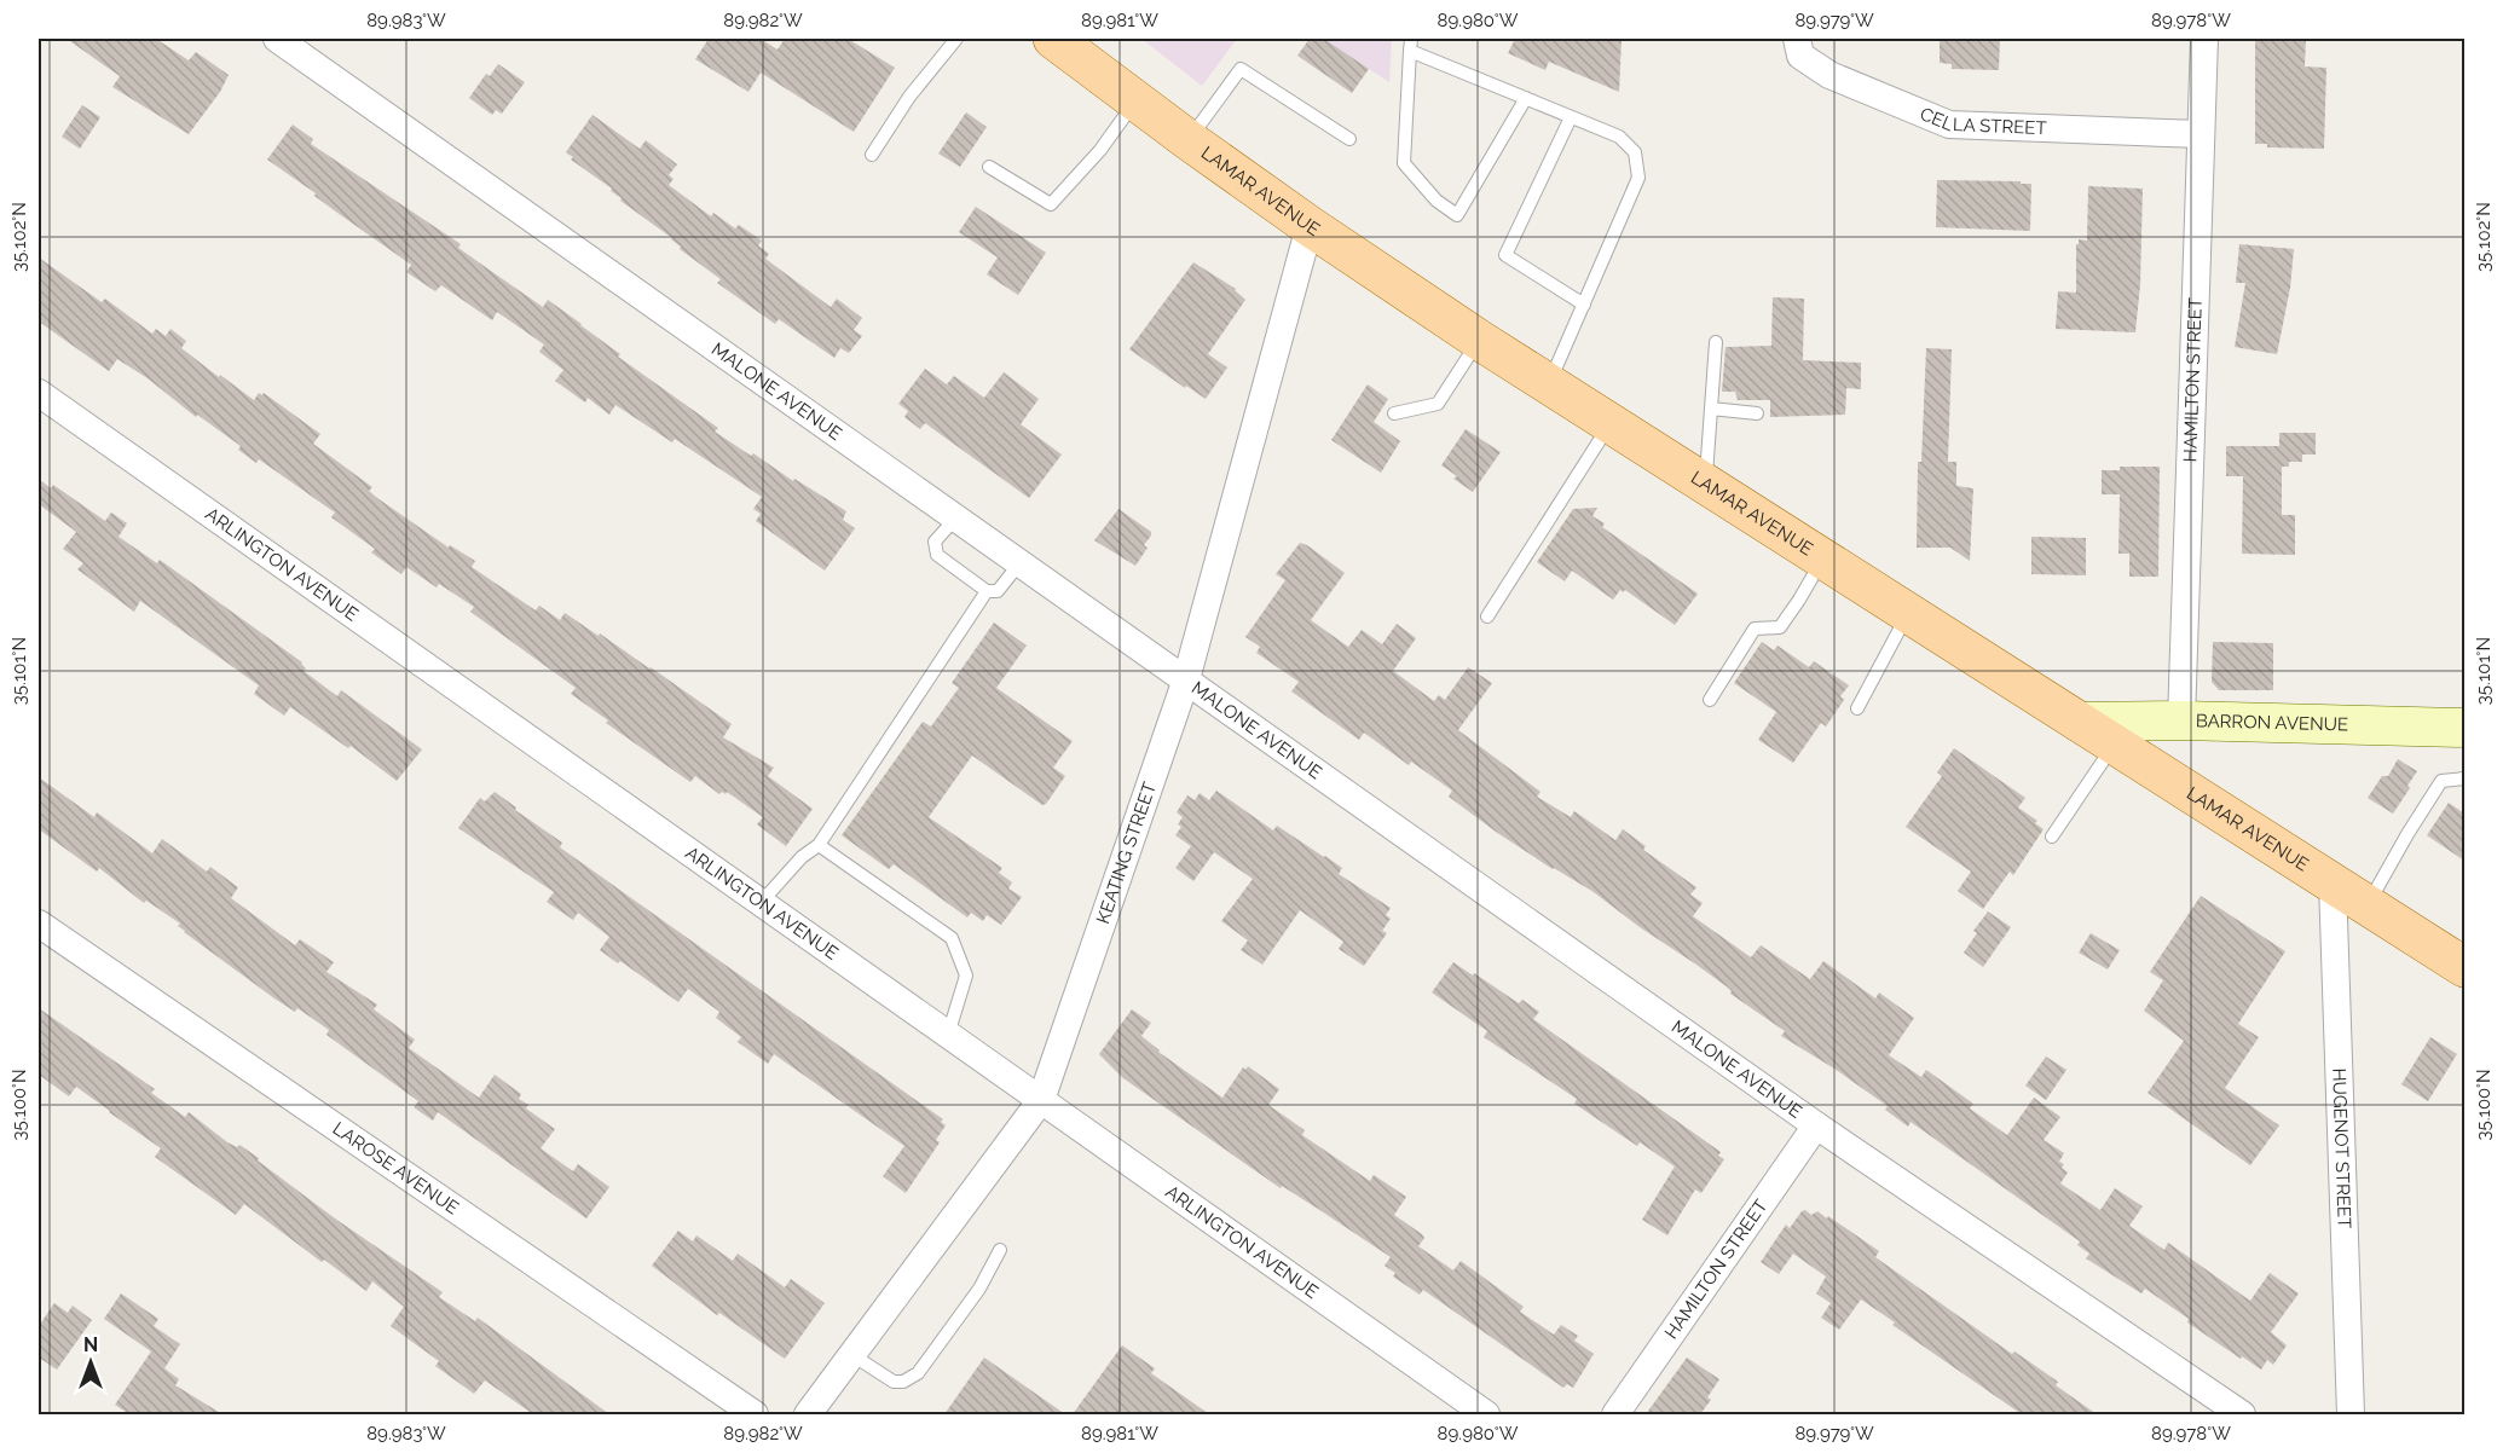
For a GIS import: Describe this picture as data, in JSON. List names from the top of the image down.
{
  "streets": {
    "main road": ["LAMAR AVENUE", "BARRON AVENUE"],
    "street": [
      "CELLA STREET",
      "HAMILTON STREET",
      "MALONE AVENUE",
      "ARLINGTON AVENUE",
      "KEATING STREET",
      "HUGENOT STREET",
      "LAROSE AVENUE"
    ]
  },
  "crossings": [
    ["CELLA STREET", "HAMILTON STREET"],
    ["LAMAR AVENUE", "BARRON AVENUE"],
    ["LAMAR AVENUE", "KEATING STREET"],
    ["LAMAR AVENUE", "HUGENOT STREET"],
    ["HAMILTON STREET", "MALONE AVENUE"],
    ["HAMILTON STREET", "BARRON AVENUE"],
    ["MALONE AVENUE", "KEATING STREET"],
    ["ARLINGTON AVENUE", "KEATING STREET"]
  ],
  "north": "top",
  "coordinates": [
    "89.983°W",
    "89.982°W",
    "89.981°W",
    "89.980°W",
    "89.979°W",
    "89.978°W",
    "35.102°N",
    "35.101°N",
    "35.100°N"
  ]
}
